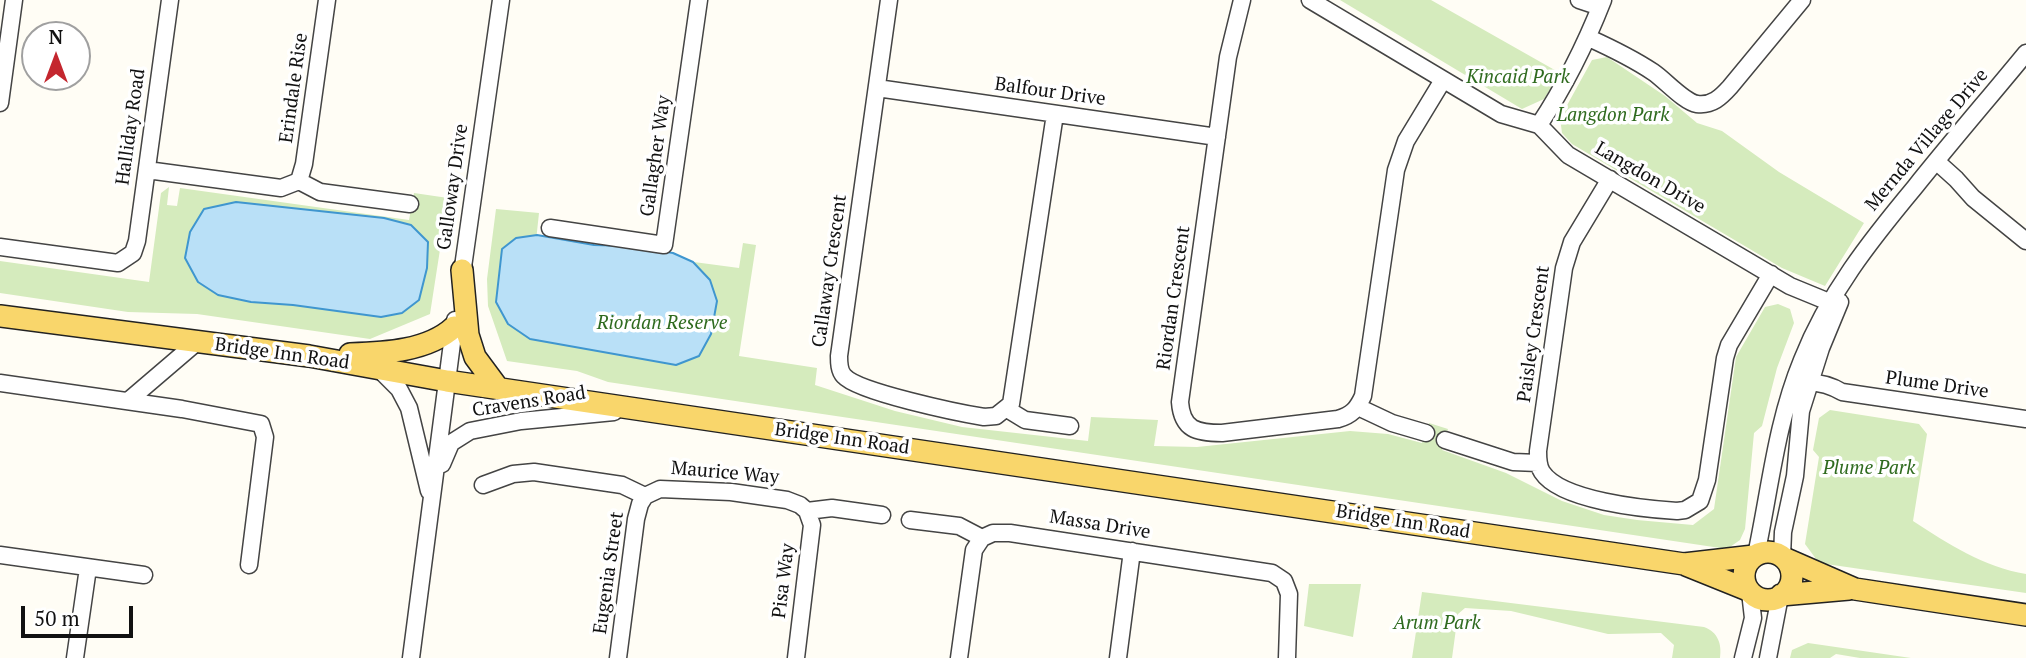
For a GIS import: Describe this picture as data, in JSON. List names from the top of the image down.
{
  "streets": {
    "main road": ["Bridge Inn Road"],
    "street": [
      "Erindale Rise",
      "Balfour Drive",
      "Halliday Road",
      "Mernda Village Drive",
      "Gallagher Way",
      "Langdon Drive",
      "Galloway Drive",
      "Callaway Crescent",
      "Riordan Crescent",
      "Paisley Crescent",
      "Plume Drive",
      "Cravens Road",
      "Maurice Way",
      "Massa Drive",
      "Eugenia Street",
      "Pisa Way"
    ]
  },
  "crossings": [
    ["Balfour Drive", "Callaway Crescent"],
    ["Balfour Drive", "Riordan Crescent"],
    ["Mernda Village Drive", "Langdon Drive"],
    ["Mernda Village Drive", "Bridge Inn Road"],
    ["Mernda Village Drive", "Plume Drive"],
    ["Langdon Drive", "Paisley Crescent"],
    ["Galloway Drive", "Bridge Inn Road"],
    ["Galloway Drive", "Cravens Road"],
    ["Bridge Inn Road", "Cravens Road"],
    ["Maurice Way", "Eugenia Street"],
    ["Maurice Way", "Pisa Way"]
  ],
  "parks": [
    "Kincaid Park",
    "Langdon Park",
    "Riordan Reserve",
    "Plume Park",
    "Arum Park"
  ],
  "scale_bar": "50 m",
  "north": "top"
}
